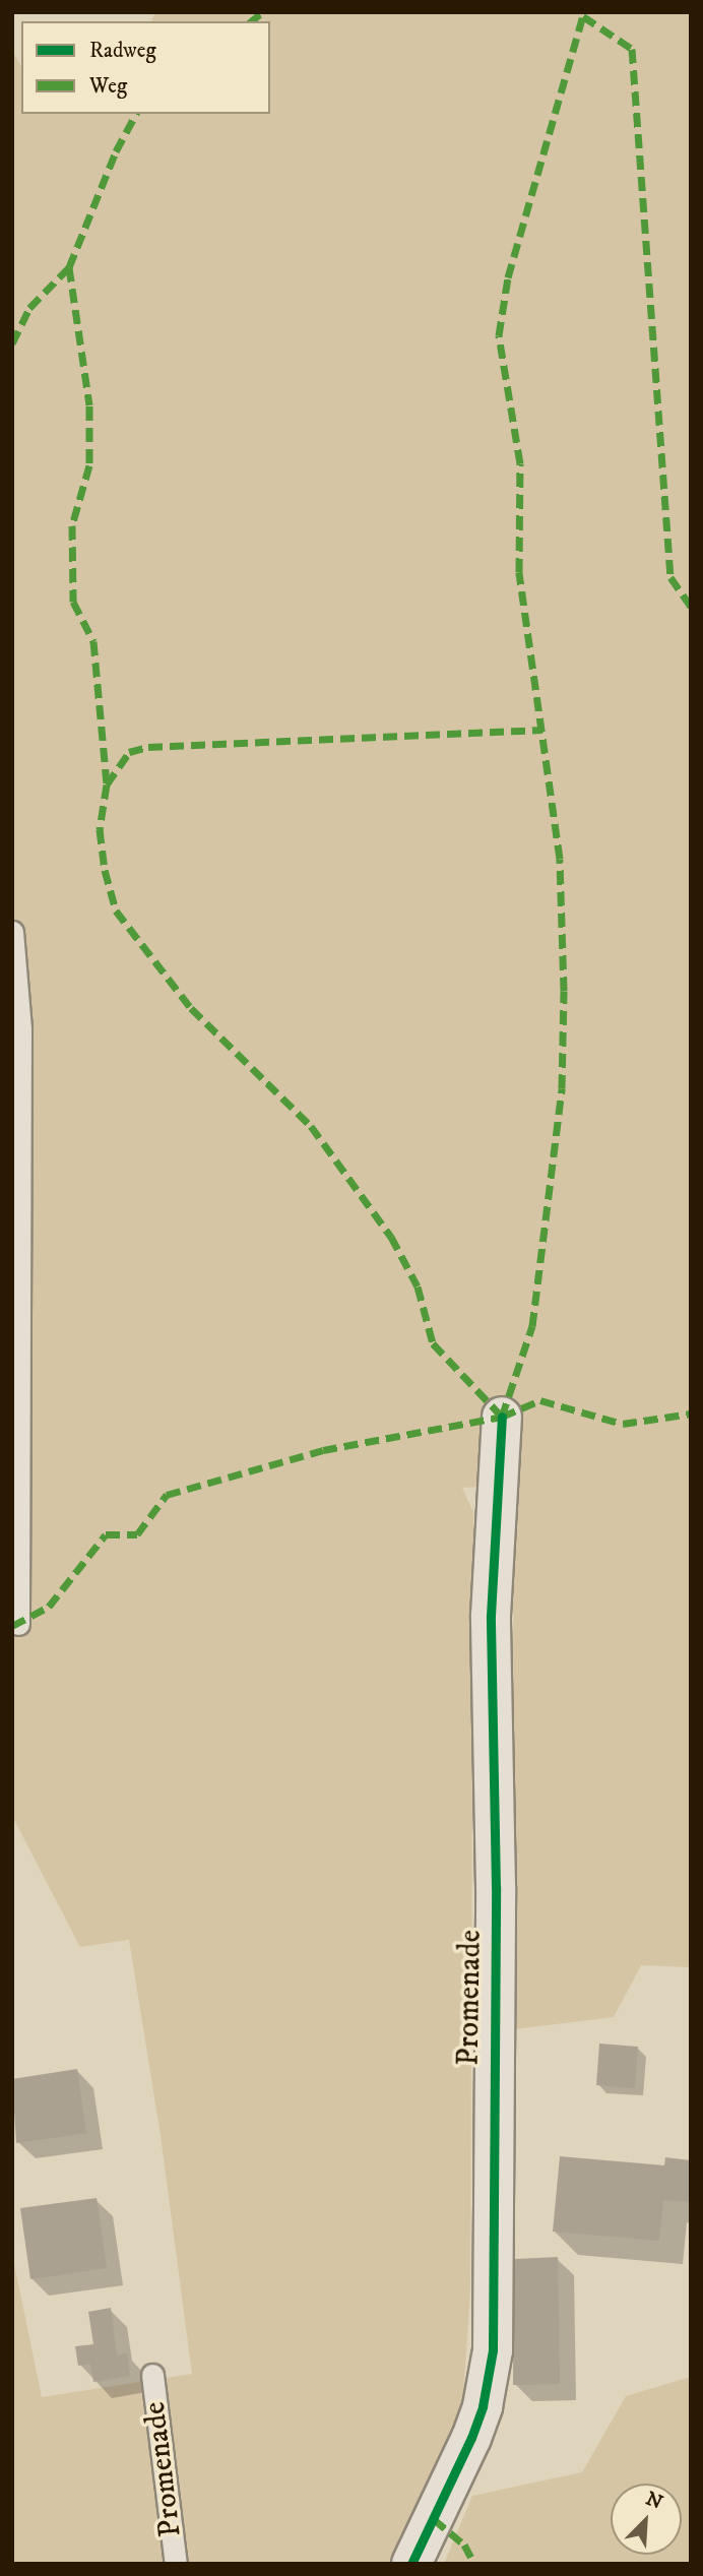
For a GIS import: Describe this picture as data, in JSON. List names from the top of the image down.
{
  "streets": {
    "street": ["Promenade"]
  },
  "legend": ["Radweg", "Weg"],
  "north": "top right"
}
